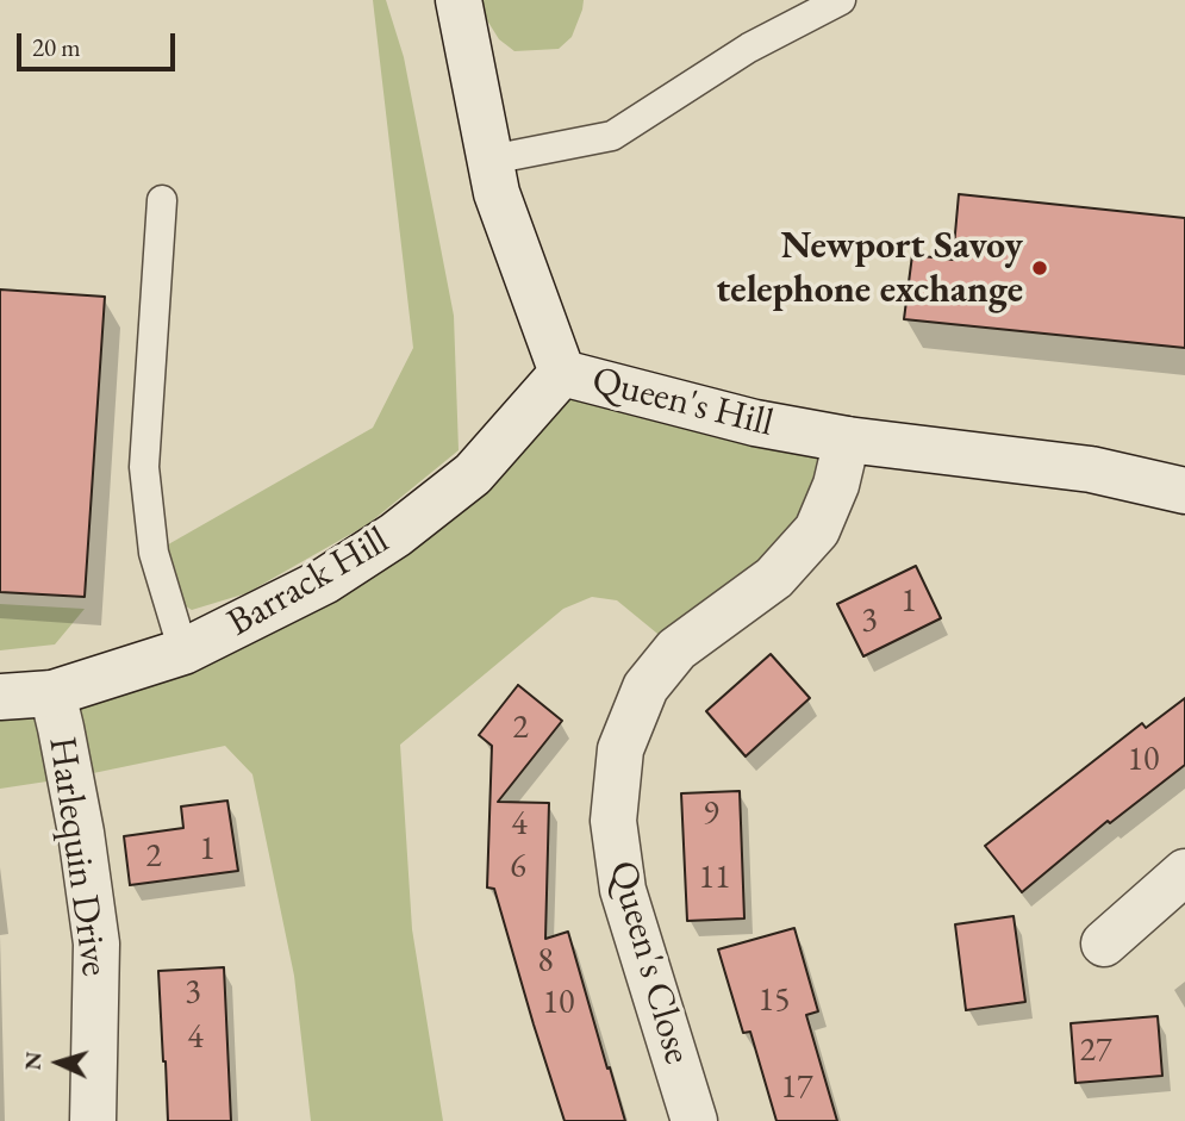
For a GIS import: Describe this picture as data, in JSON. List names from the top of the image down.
{
  "streets": {
    "street": [
      "Queen's Hill",
      "Barrack Hill",
      "Harlequin Drive",
      "Queen's Close"
    ]
  },
  "crossings": [
    ["Queen's Hill", "Barrack Hill"],
    ["Queen's Hill", "Queen's Close"],
    ["Barrack Hill", "Harlequin Drive"]
  ],
  "places": ["Newport Savoy telephone exchange"],
  "house_numbers": [
    "1",
    "3",
    "2",
    "10",
    "9",
    "4",
    "1",
    "2",
    "6",
    "11",
    "8",
    "3",
    "15",
    "10",
    "4",
    "27",
    "17"
  ],
  "scale_bar": "20 m",
  "north": "left"
}
